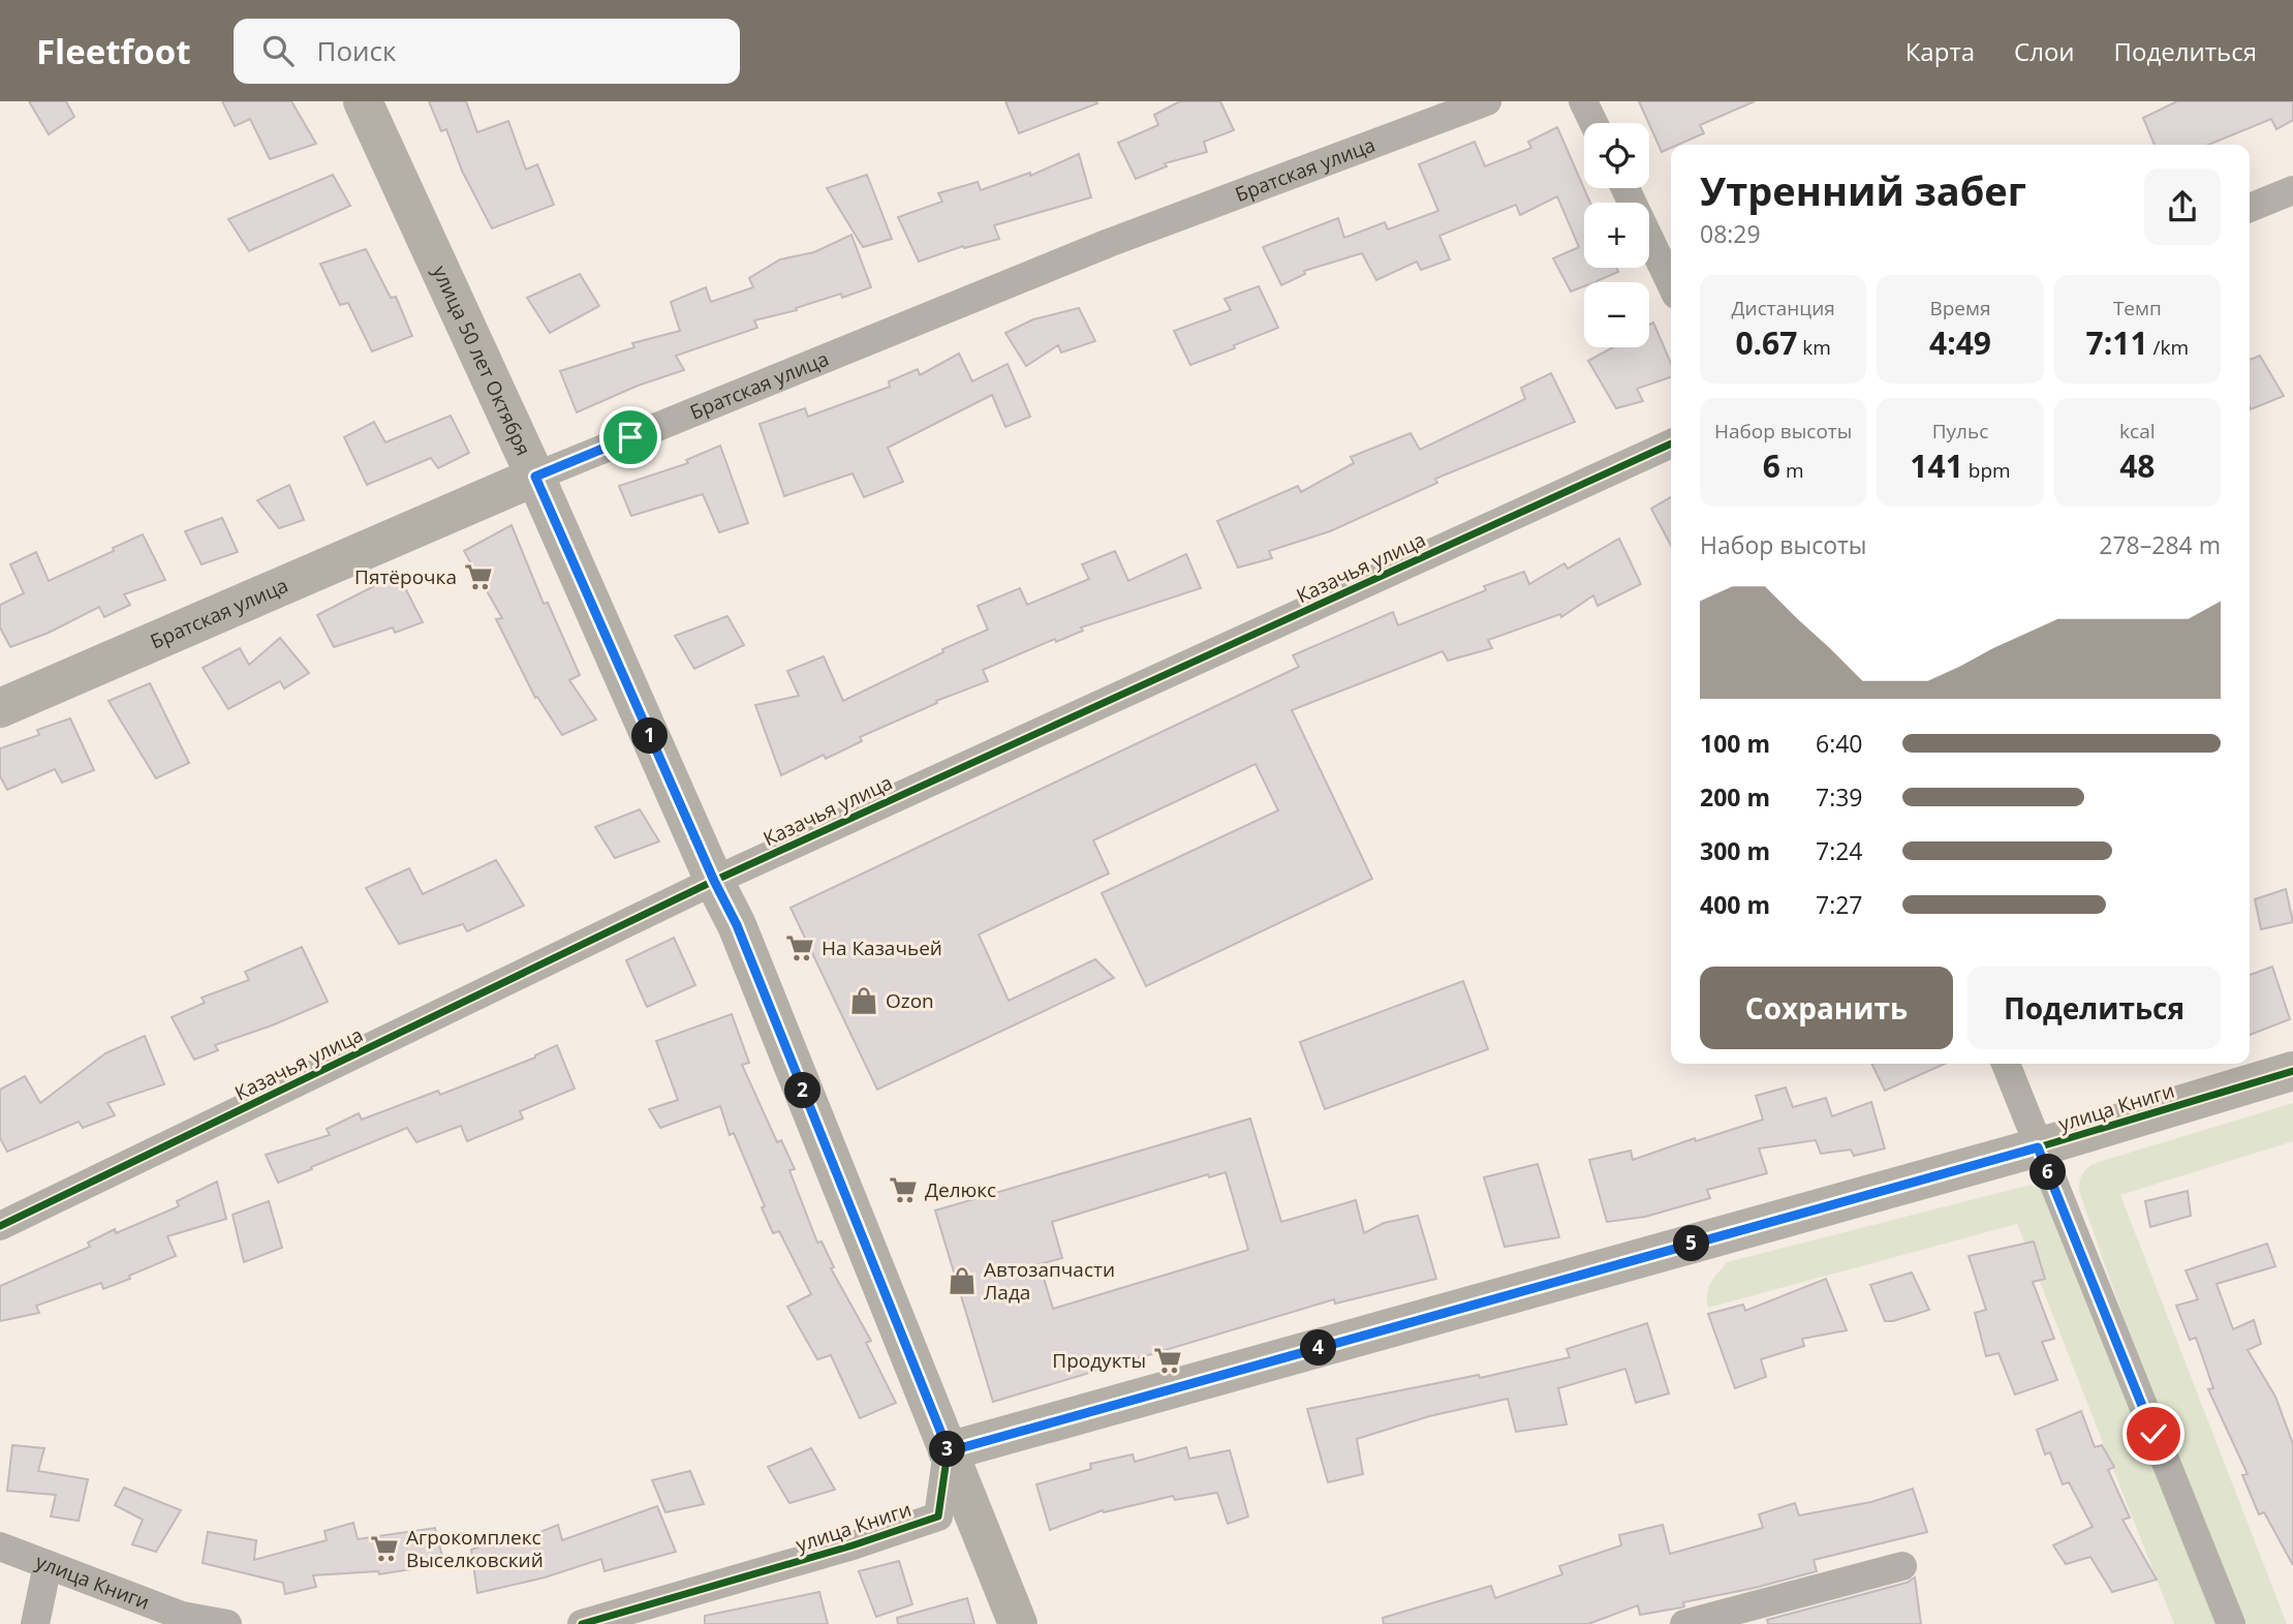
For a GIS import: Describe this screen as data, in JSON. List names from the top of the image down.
{
  "streets": {
    "street": [
      "Братская улица",
      "улица 50 лет Октября",
      "Казачья улица",
      "улица Книги"
    ]
  },
  "crossings": [
    ["Братская улица", "улица 50 лет Октября"],
    ["улица 50 лет Октября", "Казачья улица"],
    ["улица 50 лет Октября", "улица Книги"]
  ],
  "places": {
    "supermarket": [
      "Пятёрочка",
      "На Казачьей",
      "Делюкс",
      "Продукты",
      "Агрокомплекс Выселковский"
    ],
    "shop": ["Ozon", "Автозапчасти Лада"]
  },
  "page": {
    "header": "Fleetfoot",
    "search": "Поиск",
    "nav": ["Карта", "Слои", "Поделиться"],
    "map_buttons": ["+", "−"],
    "heading": ["Утренний забег", "08:29"],
    "stats": [
      ["Дистанция", "0.67 km"],
      ["Время", "4:49"],
      ["Темп", "7:11 /km"],
      ["Набор высоты", "6 m"],
      ["Пульс", "141 bpm"],
      ["kcal", "48"]
    ],
    "chart": ["Набор высоты", "278–284 m"],
    "list": [
      {
        "name": "100 m",
        "note": "6:40"
      },
      {
        "name": "200 m",
        "note": "7:39"
      },
      {
        "name": "300 m",
        "note": "7:24"
      },
      {
        "name": "400 m",
        "note": "7:27"
      }
    ],
    "pins": [
      "1",
      "2",
      "6",
      "5",
      "4",
      "3"
    ],
    "buttons": ["Сохранить", "Поделиться"]
  }
}
